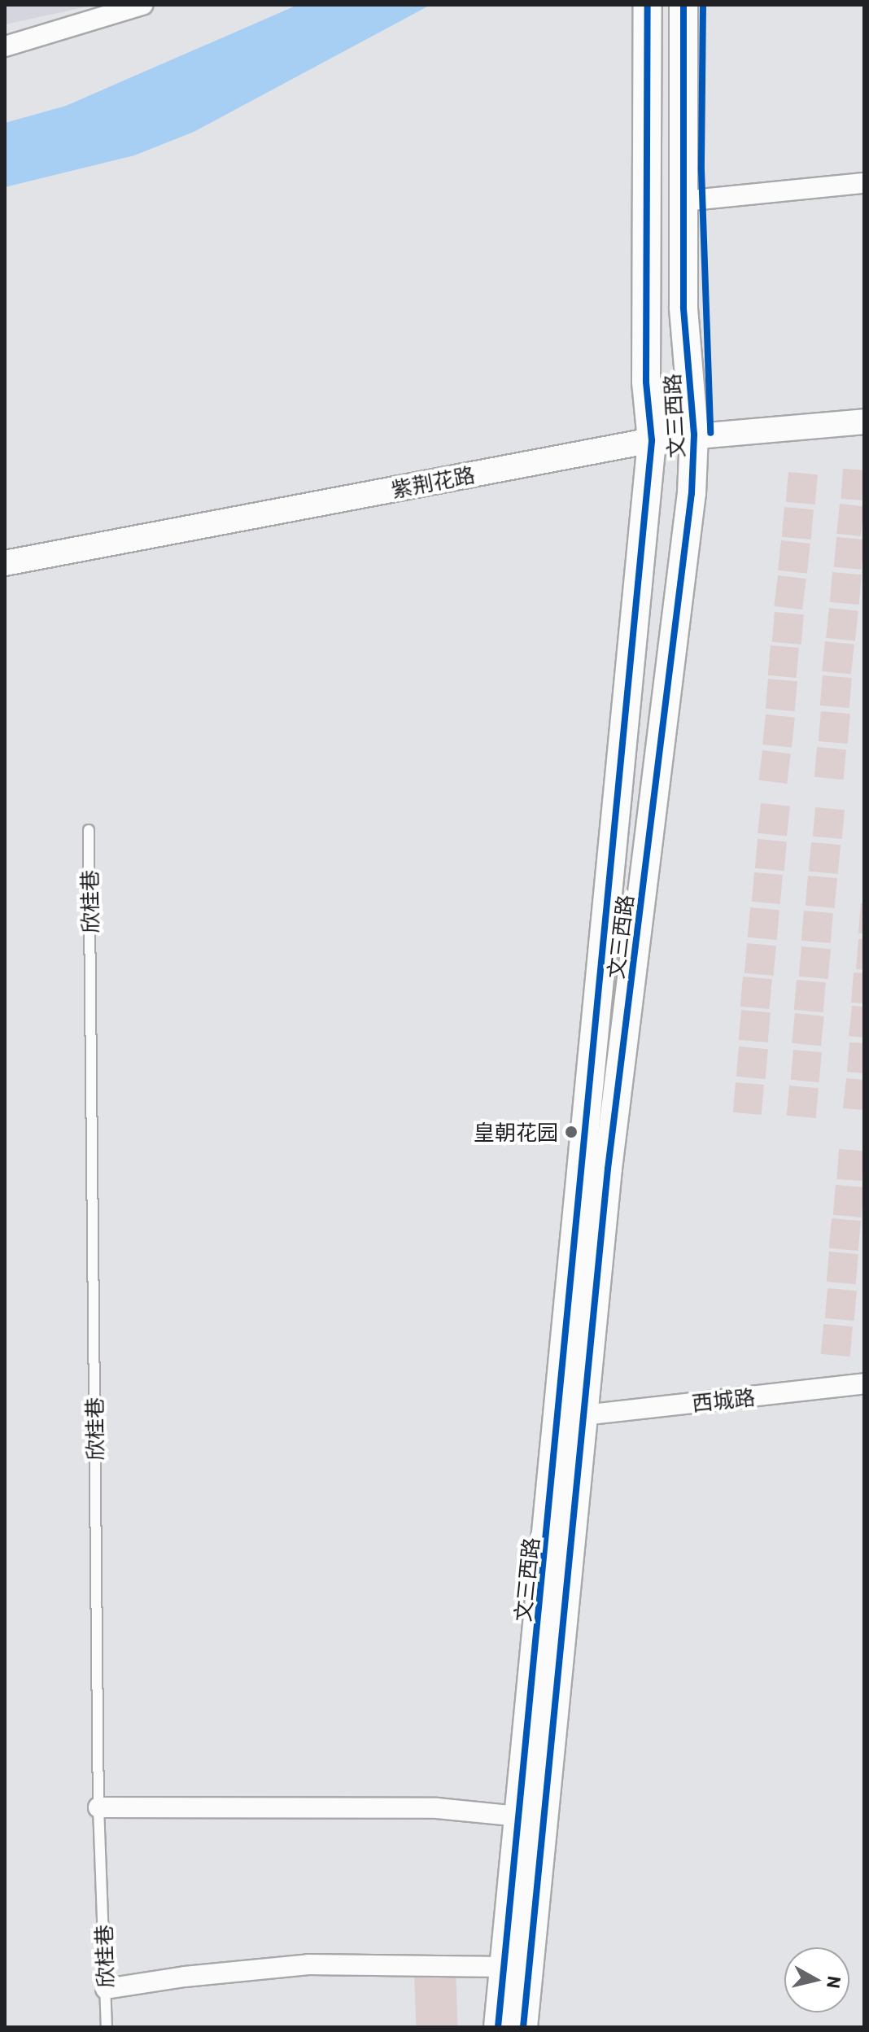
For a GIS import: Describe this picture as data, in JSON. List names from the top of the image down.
{
  "streets": {
    "main road": ["文三西路"],
    "street": ["紫荆花路", "西城路"],
    "lane": ["欣桂巷"]
  },
  "crossings": [
    ["文三西路", "紫荆花路"],
    ["文三西路", "西城路"]
  ],
  "places": ["皇朝花园"],
  "north": "right"
}
